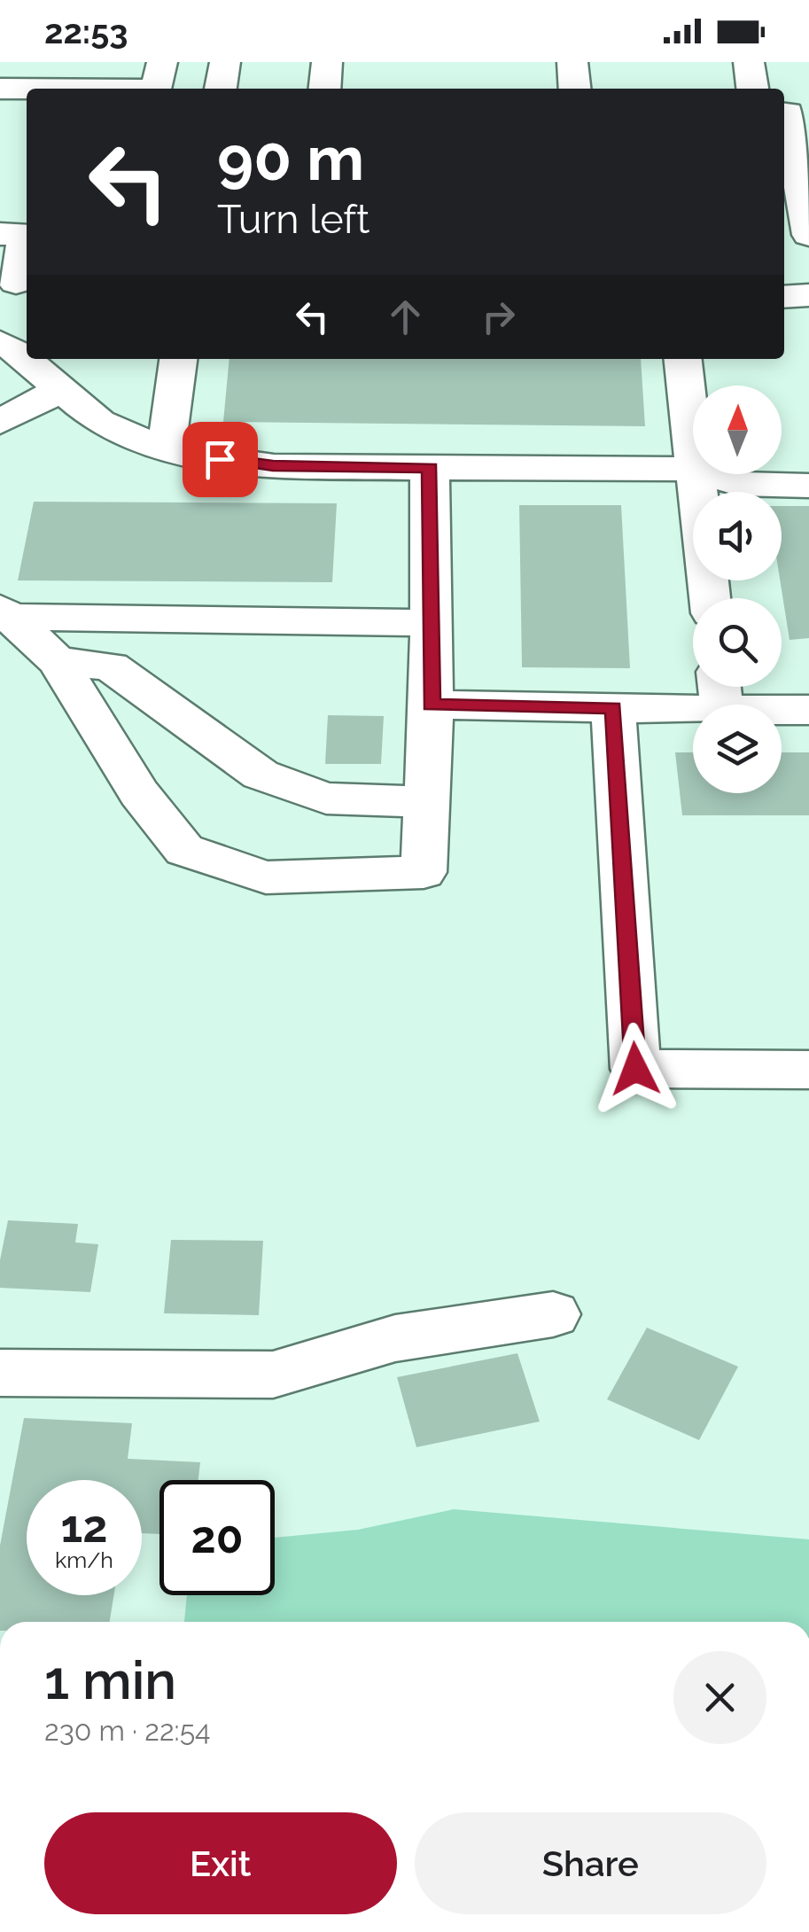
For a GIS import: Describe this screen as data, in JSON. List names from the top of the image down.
{
  "north": "top",
  "page": {
    "status": "22:53",
    "turn": ["90 m", "Turn left"],
    "speed": "12 km/h",
    "limit": "20",
    "heading": ["1 min", "230 m · 22:54"],
    "buttons": ["Exit", "Share"]
  }
}
